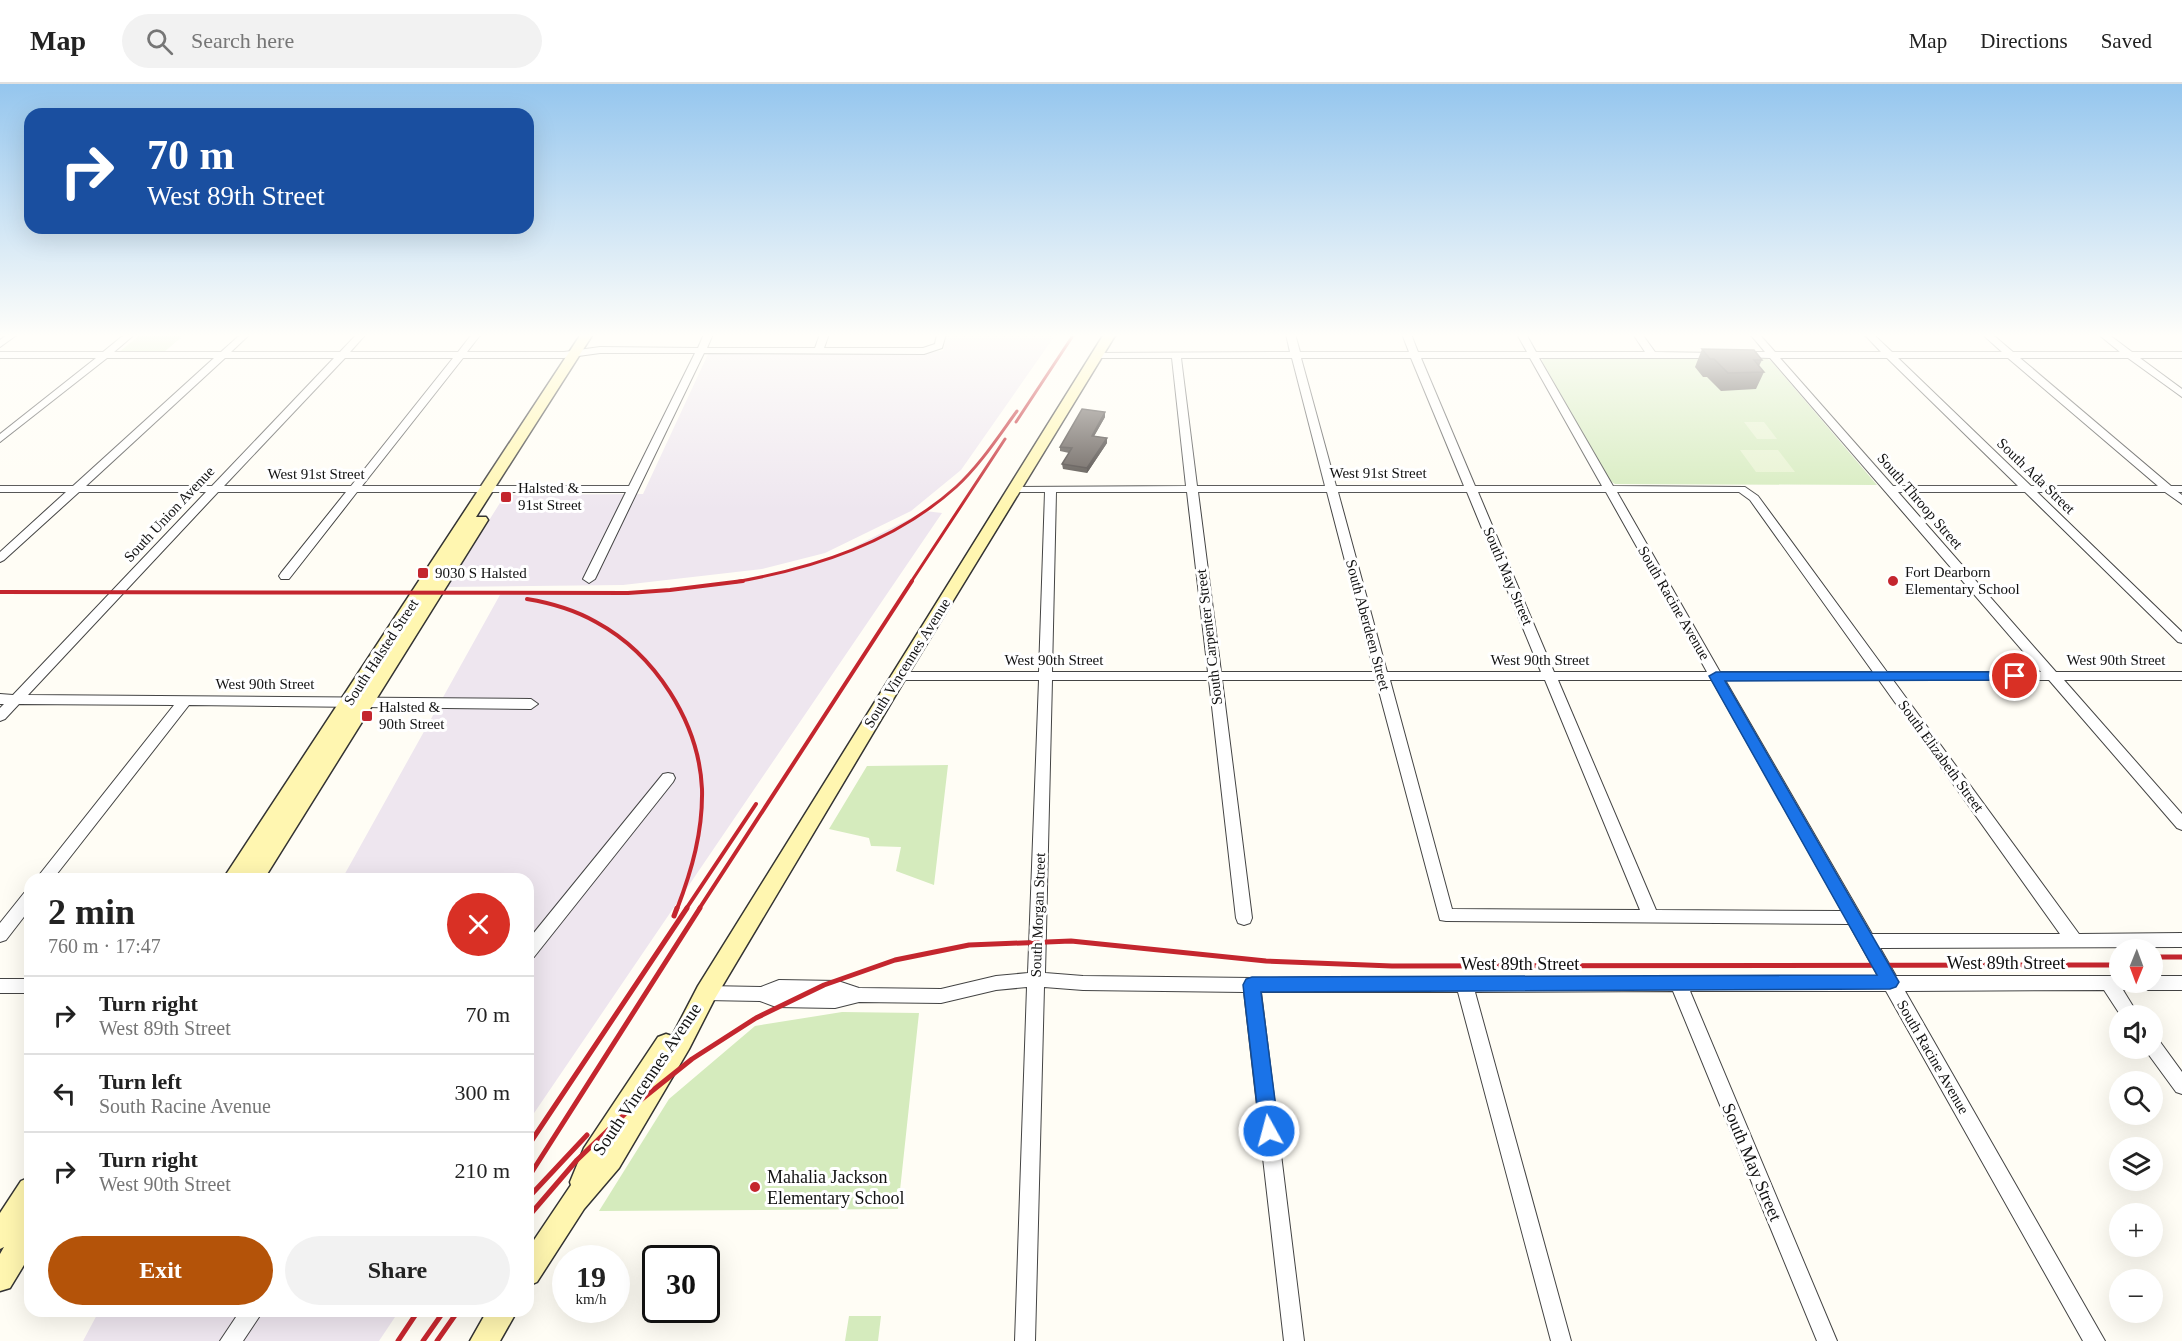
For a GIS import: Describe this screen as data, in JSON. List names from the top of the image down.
{
  "streets": {
    "main road": ["South Halsted Street", "South Vincennes Avenue"],
    "street": [
      "West 91st Street",
      "South Ada Street",
      "South Throop Street",
      "South Union Avenue",
      "South May Street",
      "South Racine Avenue",
      "South Aberdeen Street",
      "South Carpenter Street",
      "West 90th Street",
      "South Elizabeth Street",
      "South Morgan Street",
      "West 89th Street"
    ]
  },
  "crossings": [
    ["West 91st Street", "South Union Avenue"],
    ["West 91st Street", "South May Street"],
    ["West 91st Street", "South Racine Avenue"],
    ["West 91st Street", "South Aberdeen Street"],
    ["West 91st Street", "South Carpenter Street"],
    ["West 91st Street", "South Halsted Street"],
    ["West 91st Street", "South Vincennes Avenue"],
    ["West 91st Street", "South Elizabeth Street"],
    ["West 91st Street", "South Morgan Street"],
    ["South Throop Street", "West 90th Street"],
    ["South Union Avenue", "West 90th Street"],
    ["South May Street", "South Aberdeen Street"],
    ["South May Street", "West 90th Street"],
    ["South May Street", "West 89th Street"],
    ["South Racine Avenue", "West 90th Street"],
    ["South Racine Avenue", "West 89th Street"],
    ["South Aberdeen Street", "West 90th Street"],
    ["South Carpenter Street", "West 90th Street"],
    ["South Halsted Street", "West 90th Street"],
    ["West 90th Street", "South Vincennes Avenue"],
    ["West 90th Street", "South Elizabeth Street"],
    ["West 90th Street", "South Morgan Street"],
    ["South Vincennes Avenue", "West 89th Street"],
    ["South Elizabeth Street", "West 89th Street"],
    ["South Morgan Street", "West 89th Street"]
  ],
  "places": {
    "transit": ["Halsted & 91st Street", "9030 S Halsted", "Halsted & 90th Street"],
    "other": ["Fort Dearborn Elementary School", "Mahalia Jackson Elementary School"]
  },
  "north": "bottom",
  "page": {
    "header": "Map",
    "search": "Search here",
    "nav": ["Map", "Directions", "Saved"],
    "turn": ["70 m", "West 89th Street"],
    "heading": ["2 min", "760 m · 17:47"],
    "map_buttons": ["+", "−"],
    "list": [
      {
        "name": "Turn right",
        "note": "West 89th Street",
        "value": "70 m"
      },
      {
        "name": "Turn left",
        "note": "South Racine Avenue",
        "value": "300 m"
      },
      {
        "name": "Turn right",
        "note": "West 90th Street",
        "value": "210 m"
      }
    ],
    "buttons": ["Exit", "Share"],
    "speed": "19 km/h",
    "limit": "30"
  }
}
